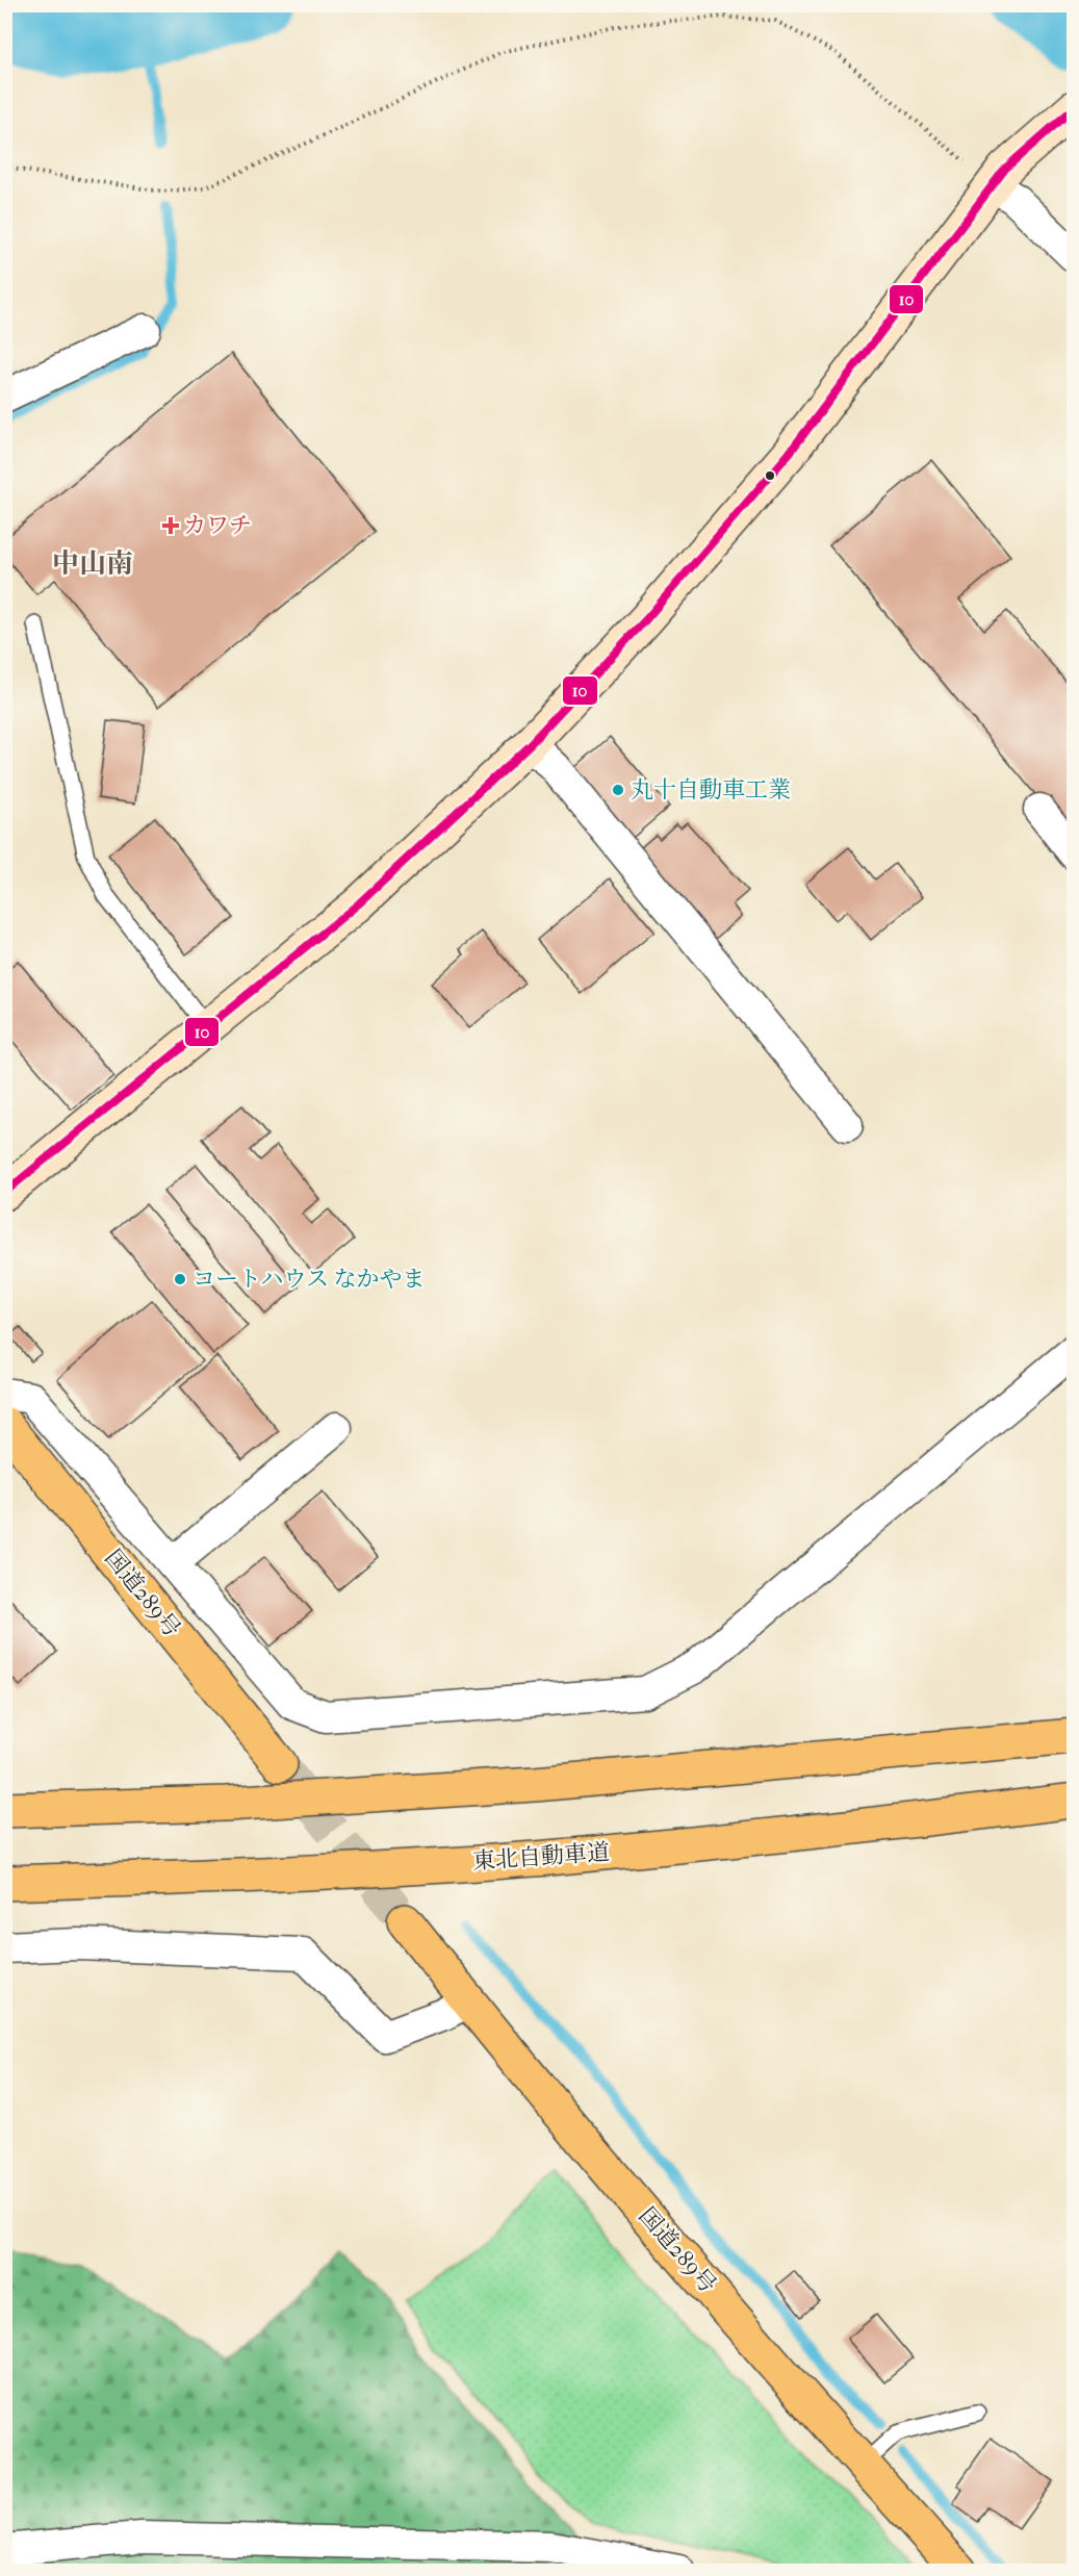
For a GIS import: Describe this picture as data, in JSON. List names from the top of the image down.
{
  "streets": {
    "highway": ["国道289号", "東北自動車道"]
  },
  "districts": ["中山南"],
  "places": {
    "health": ["カワチ"],
    "other": ["丸十自動車工業", "コートハウス なかやま"]
  },
  "lines": ["transit line 10"]
}
